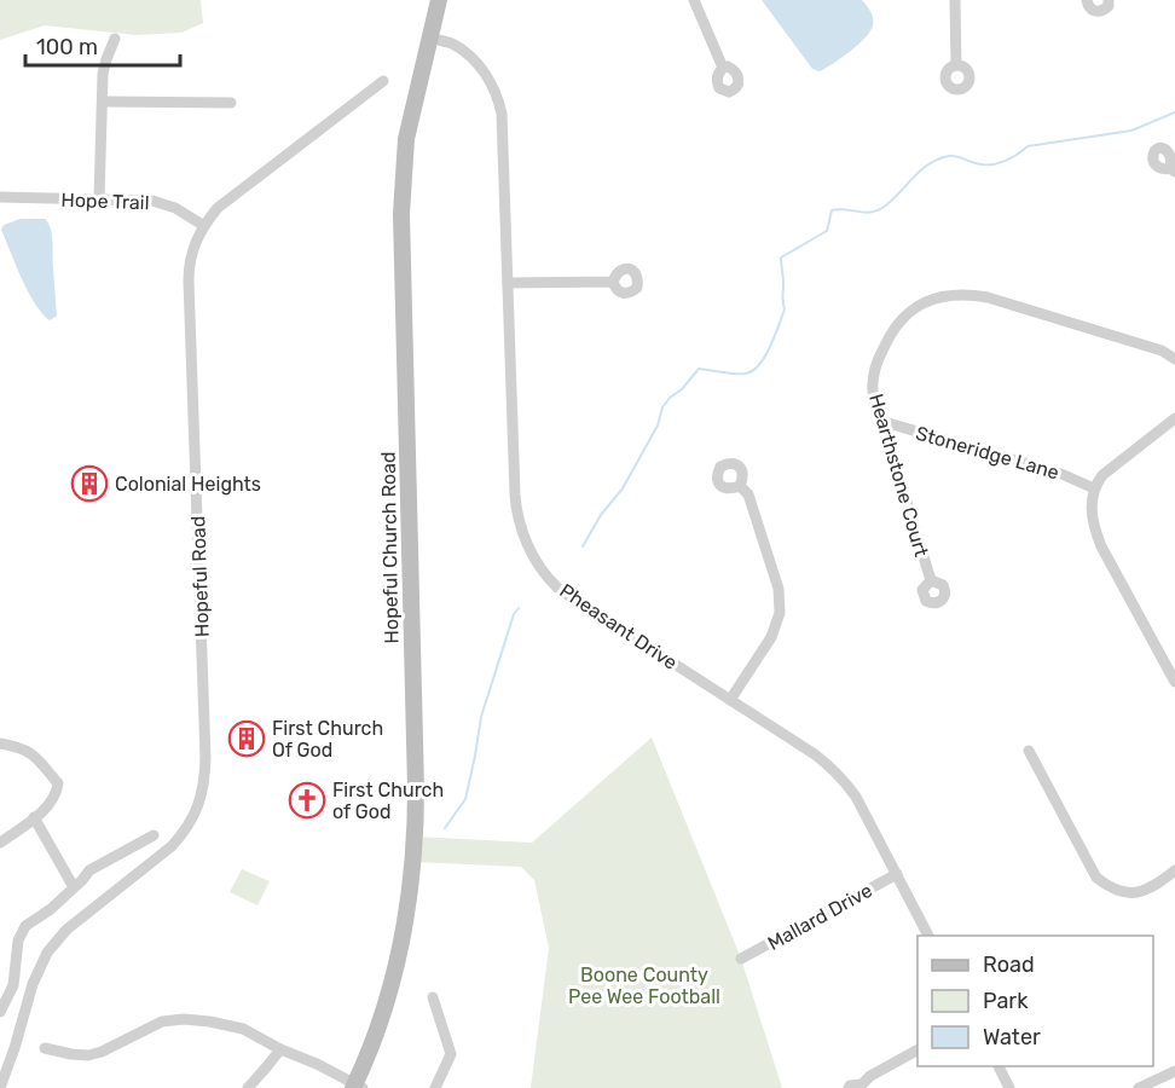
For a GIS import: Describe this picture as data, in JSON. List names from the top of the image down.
{
  "streets": {
    "main road": ["Hopeful Church Road"],
    "street": [
      "Hope Trail",
      "Stoneridge Lane",
      "Hearthstone Court",
      "Hopeful Road",
      "Pheasant Drive",
      "Mallard Drive"
    ]
  },
  "crossings": [
    ["Hope Trail", "Hopeful Road"],
    ["Stoneridge Lane", "Hearthstone Court"],
    ["Hopeful Church Road", "Pheasant Drive"],
    ["Pheasant Drive", "Mallard Drive"]
  ],
  "parks": ["Boone County Pee Wee Football"],
  "places": {
    "building": ["Colonial Heights", "First Church Of God"],
    "church": ["First Church of God"]
  },
  "legend": ["Road", "Park", "Water"],
  "scale_bar": "100 m"
}
